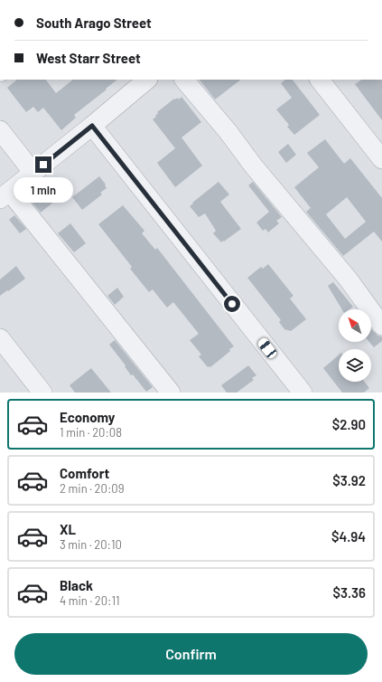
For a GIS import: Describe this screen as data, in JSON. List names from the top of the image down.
{
  "north": "top left",
  "page": {
    "banner": ["South Arago Street", "West Starr Street"],
    "bubble": "1 min",
    "list": [
      {
        "name": "Economy",
        "note": "1 min · 20:08",
        "value": "$2.90"
      },
      {
        "name": "Comfort",
        "note": "2 min · 20:09",
        "value": "$3.92"
      },
      {
        "name": "XL",
        "note": "3 min · 20:10",
        "value": "$4.94"
      },
      {
        "name": "Black",
        "note": "4 min · 20:11",
        "value": "$3.36"
      }
    ],
    "buttons": "Confirm"
  }
}
